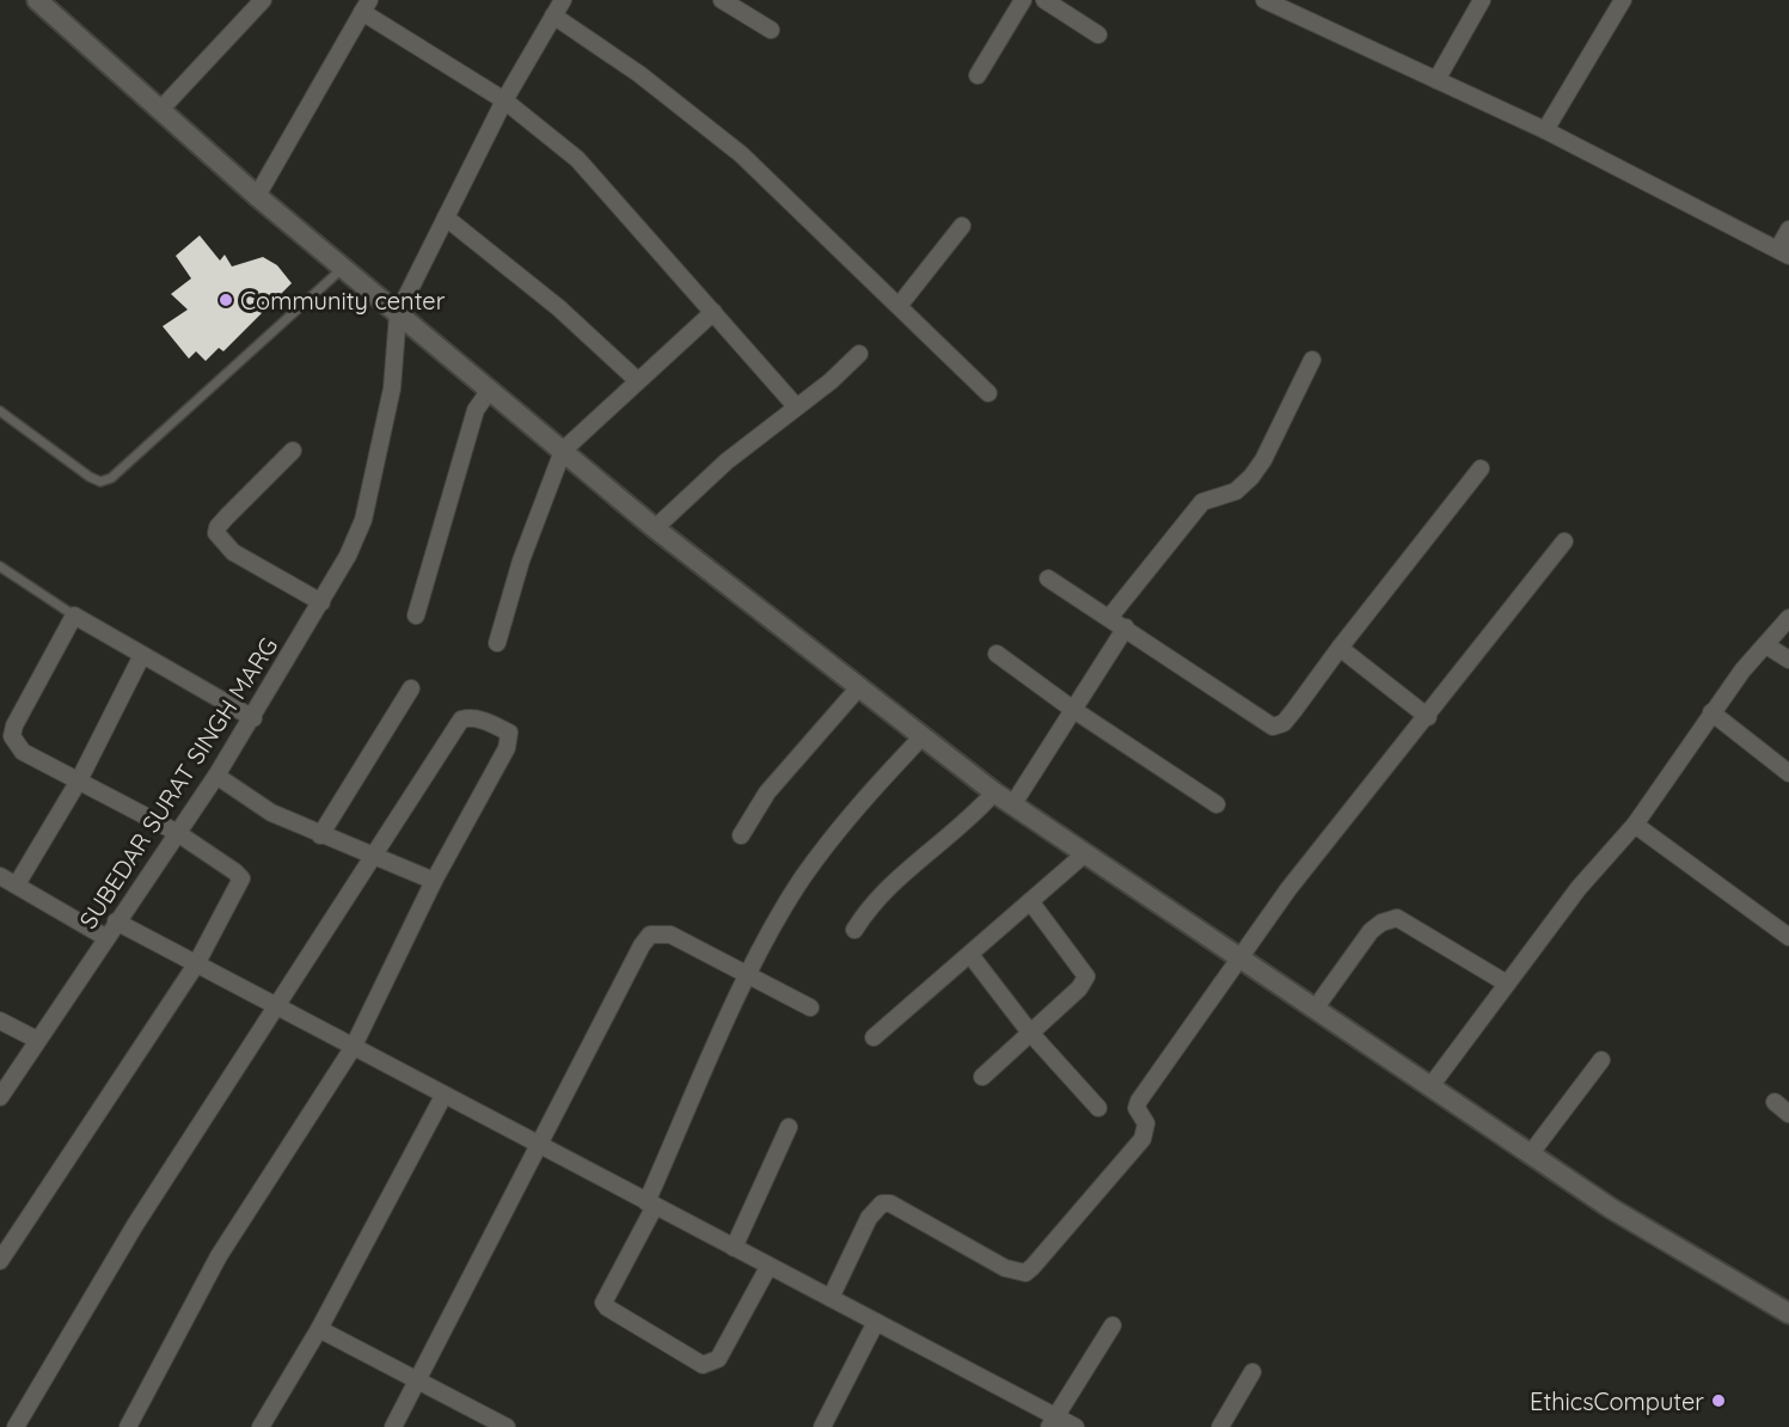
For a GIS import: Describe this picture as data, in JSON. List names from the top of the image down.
{
  "streets": {
    "street": ["SUBEDAR SURAT SINGH MARG"]
  },
  "places": ["Community center", "EthicsComputer"]
}
